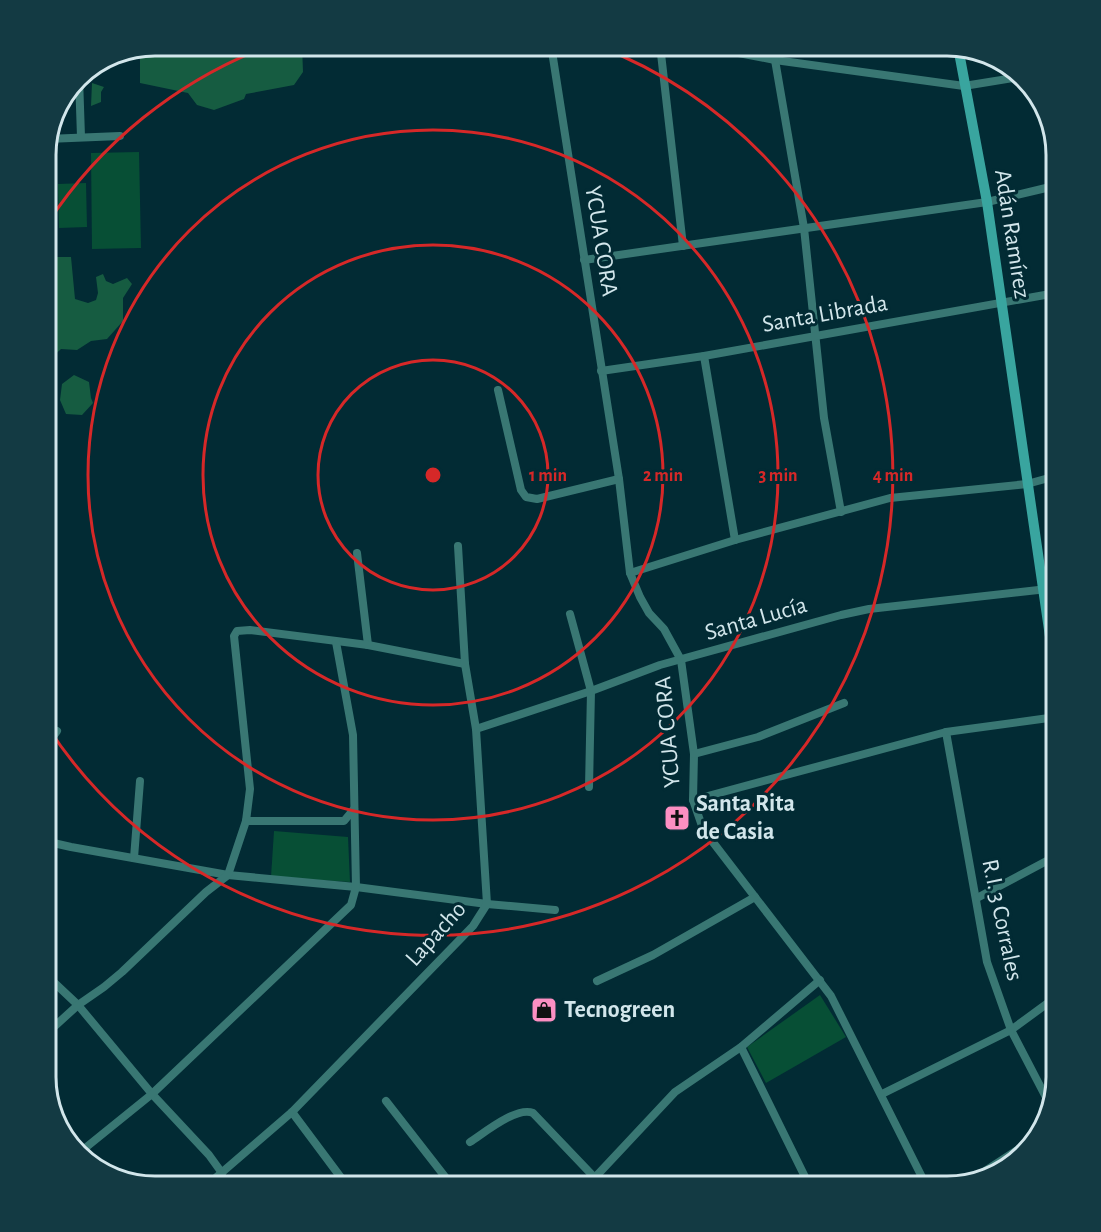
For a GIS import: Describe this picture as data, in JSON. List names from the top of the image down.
{
  "streets": {
    "street": [
      "Adán Ramírez",
      "YCUA CORA",
      "Santa Librada",
      "Santa Lucía",
      "R.I. 3 Corrales",
      "Lapacho"
    ]
  },
  "crossings": [
    ["Adán Ramírez", "Santa Librada"],
    ["Adán Ramírez", "Santa Lucía"],
    ["YCUA CORA", "Santa Librada"],
    ["YCUA CORA", "Santa Lucía"],
    ["Santa Lucía", "Lapacho"]
  ],
  "places": {
    "church": ["Santa Rita de Casia"],
    "shop": ["Tecnogreen"]
  },
  "rings": [
    "1 min",
    "2 min",
    "3 min",
    "4 min"
  ]
}
